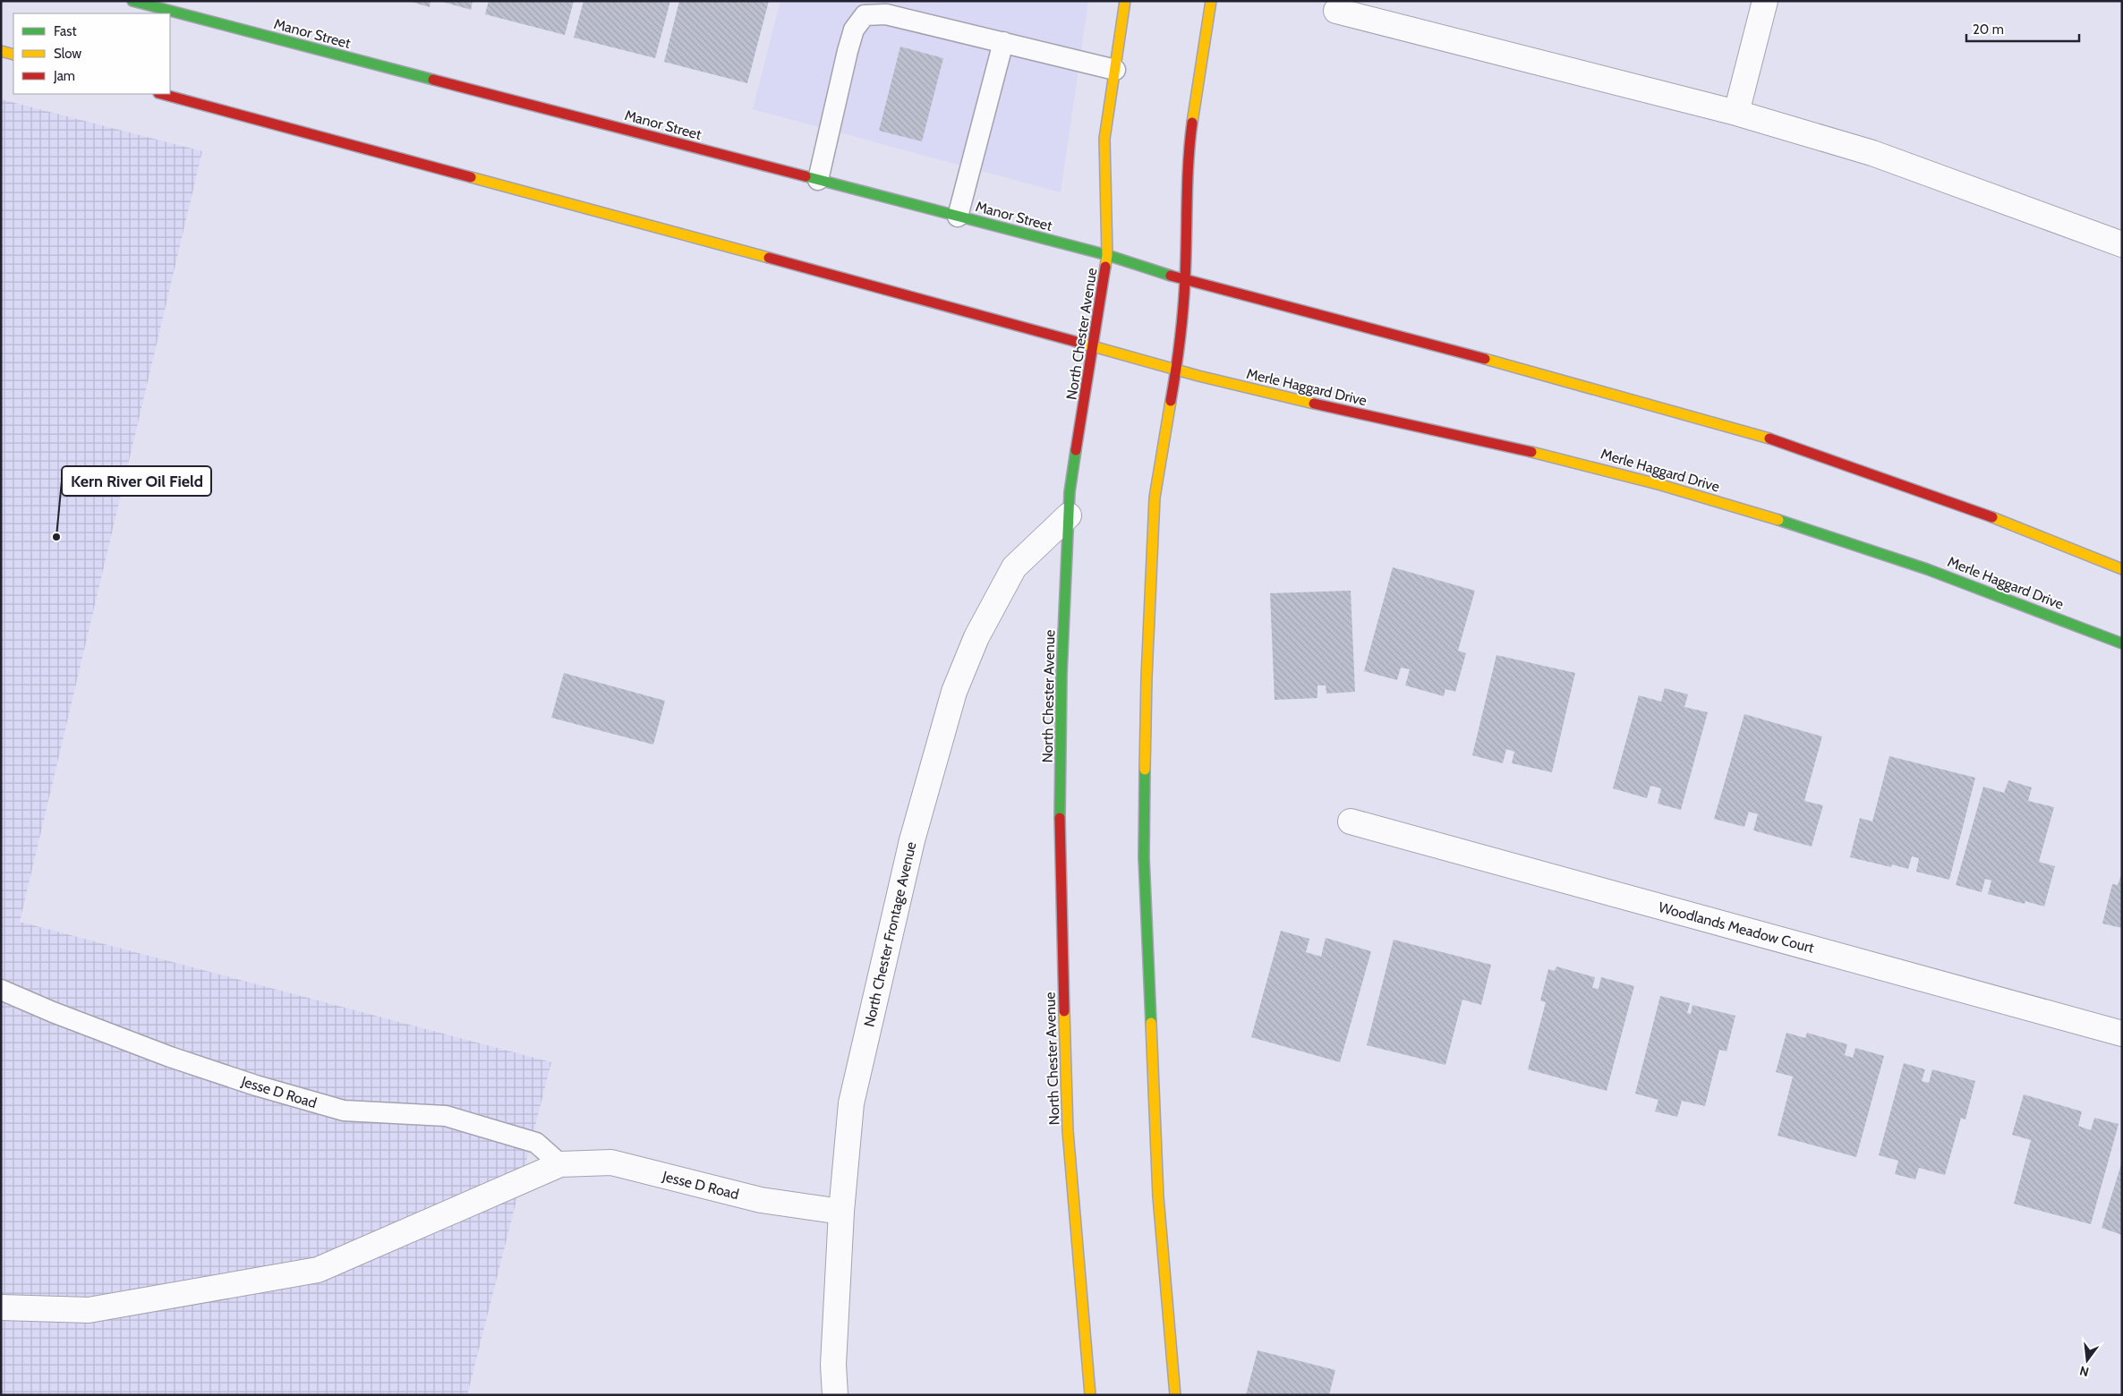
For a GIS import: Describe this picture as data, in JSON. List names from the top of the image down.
{
  "streets": {
    "main road": ["Manor Street", "North Chester Avenue", "Merle Haggard Drive"],
    "street": ["Woodlands Meadow Court", "North Chester Frontage Avenue", "Jesse D Road"]
  },
  "crossings": [
    ["Manor Street", "North Chester Avenue"],
    ["North Chester Avenue", "North Chester Frontage Avenue"],
    ["North Chester Frontage Avenue", "Jesse D Road"]
  ],
  "places": ["Kern River Oil Field"],
  "legend": ["Fast", "Slow", "Jam"],
  "scale_bar": "20 m",
  "north": "bottom"
}
